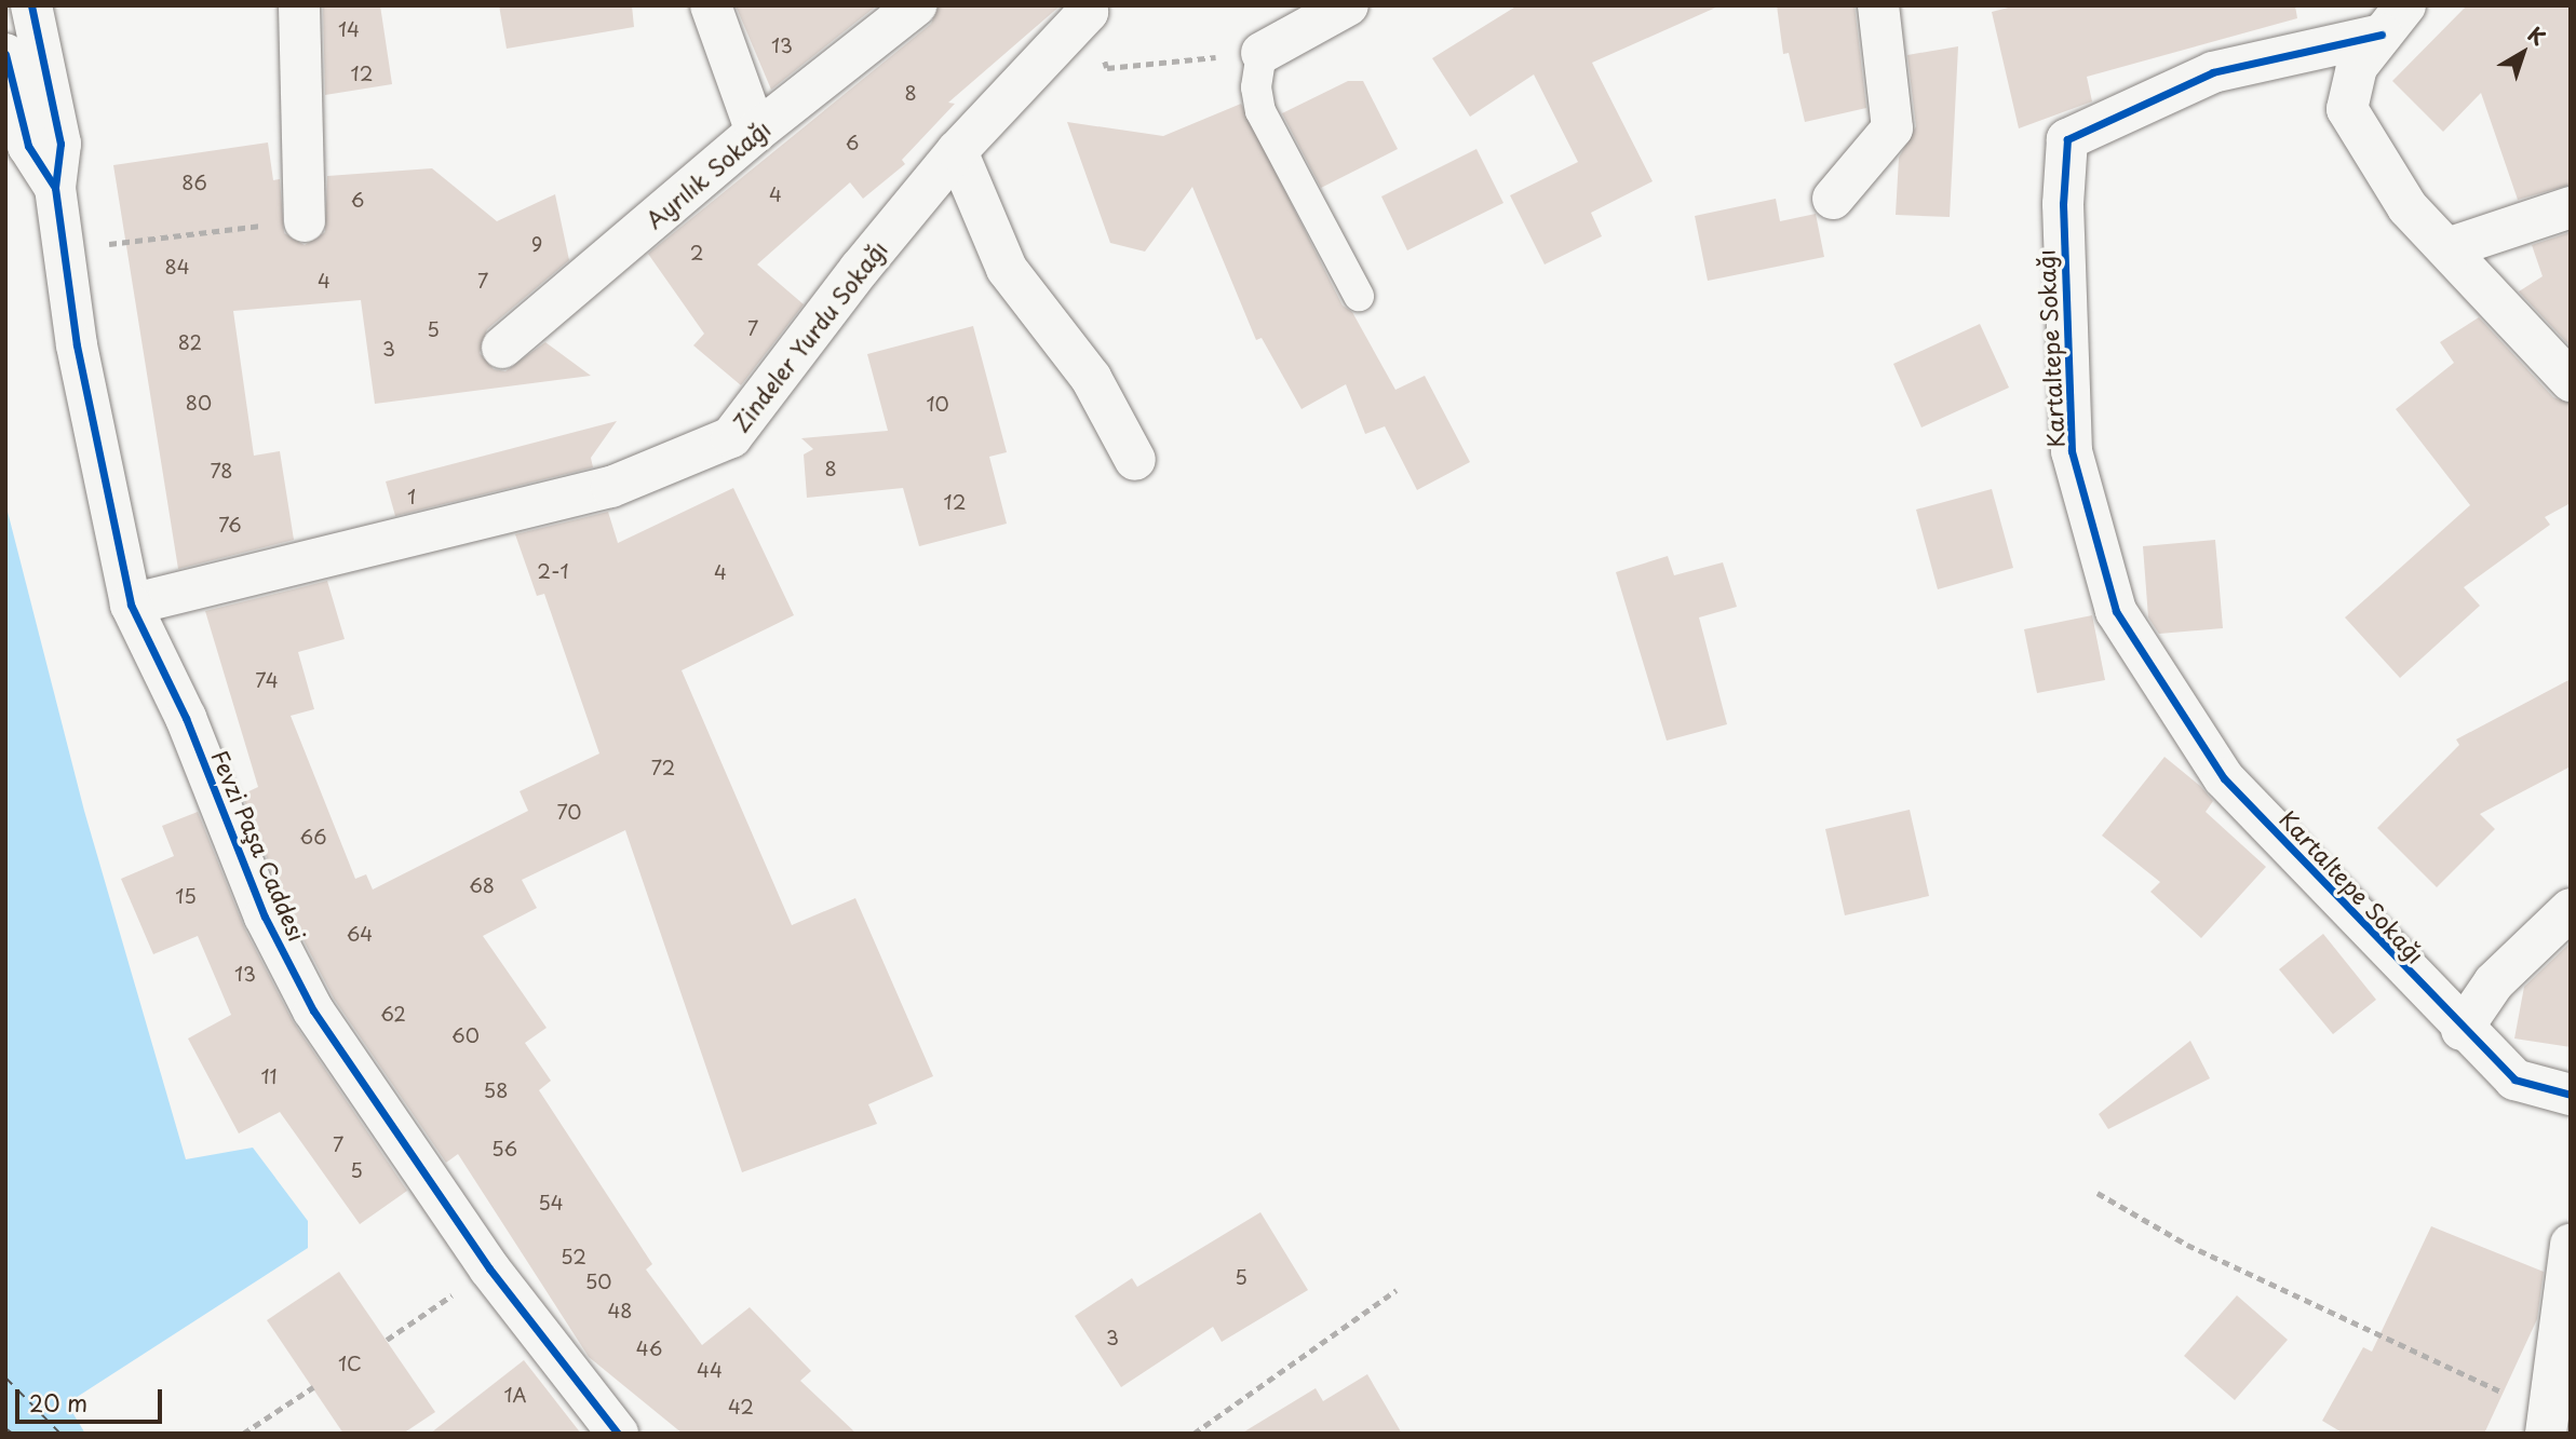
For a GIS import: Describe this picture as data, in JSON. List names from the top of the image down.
{
  "streets": {
    "street": [
      "Ayrılık Sokağı",
      "Zindeler Yurdu Sokağı",
      "Kartaltepe Sokağı",
      "Fevzi Paşa Caddesi"
    ]
  },
  "crossings": [
    ["Zindeler Yurdu Sokağı", "Fevzi Paşa Caddesi"]
  ],
  "house_numbers": [
    "14",
    "13",
    "12",
    "8",
    "6",
    "86",
    "4",
    "6",
    "9",
    "2",
    "84",
    "4",
    "7",
    "7",
    "5",
    "82",
    "3",
    "80",
    "10",
    "8",
    "78",
    "1",
    "12",
    "76",
    "2-1",
    "4",
    "74",
    "72",
    "70",
    "66",
    "68",
    "15",
    "64",
    "13",
    "62",
    "60",
    "11",
    "58",
    "7",
    "56",
    "5",
    "54",
    "52",
    "5",
    "50",
    "48",
    "3",
    "46",
    "1C",
    "44",
    "1A",
    "42"
  ],
  "scale_bar": "20 m",
  "north": "top right"
}
